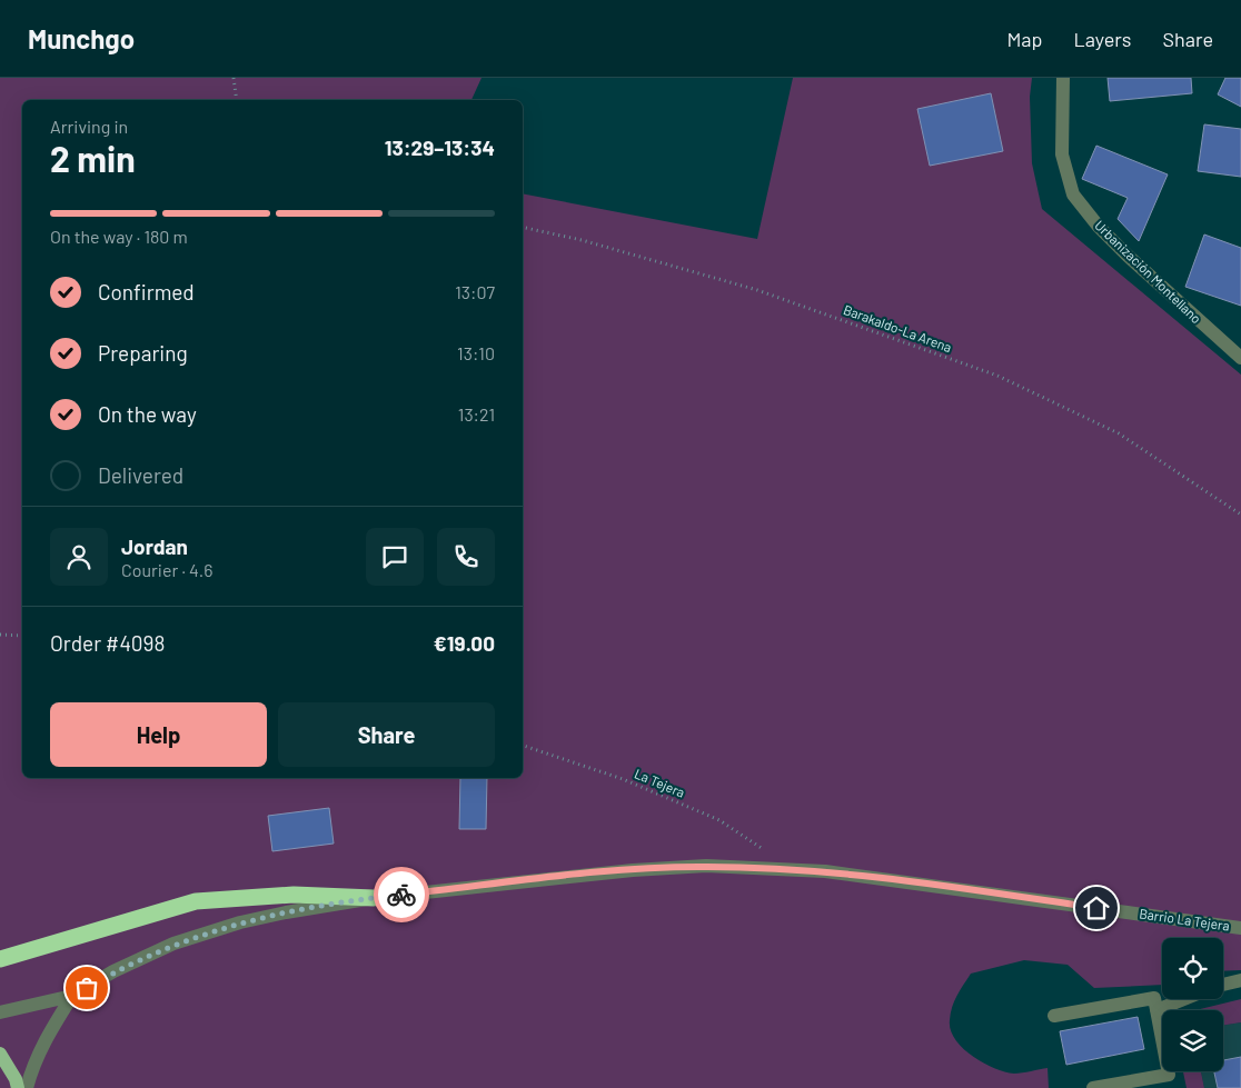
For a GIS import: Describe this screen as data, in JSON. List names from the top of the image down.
{
  "streets": {
    "street": ["Urbanización Montellano", "Barrio La Tejera"],
    "path": ["Barakaldo-La Arena", "La Tejera"]
  },
  "crossings": [
    ["La Tejera", "Barrio La Tejera"]
  ],
  "page": {
    "header": "Munchgo",
    "nav": ["Map", "Layers", "Share"],
    "heading": ["2 min", "Arriving in", "13:29–13:34"],
    "panel": [
      "Jordan",
      "Courier · 4.6",
      "Order #4098",
      "€19.00"
    ],
    "bar": "On the way · 180 m",
    "list": [
      ["Confirmed", "13:07"],
      ["Preparing", "13:10"],
      ["On the way", "13:21"],
      "Delivered"
    ],
    "buttons": ["Help", "Share"]
  }
}
